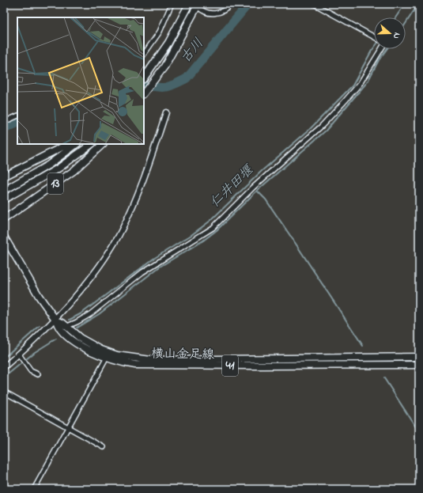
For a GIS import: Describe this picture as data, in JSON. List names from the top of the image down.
{
  "streets": {
    "main road": ["13", "横山金足線", "41"]
  },
  "water": ["古川", "仁井田堰"],
  "north": "right"
}
